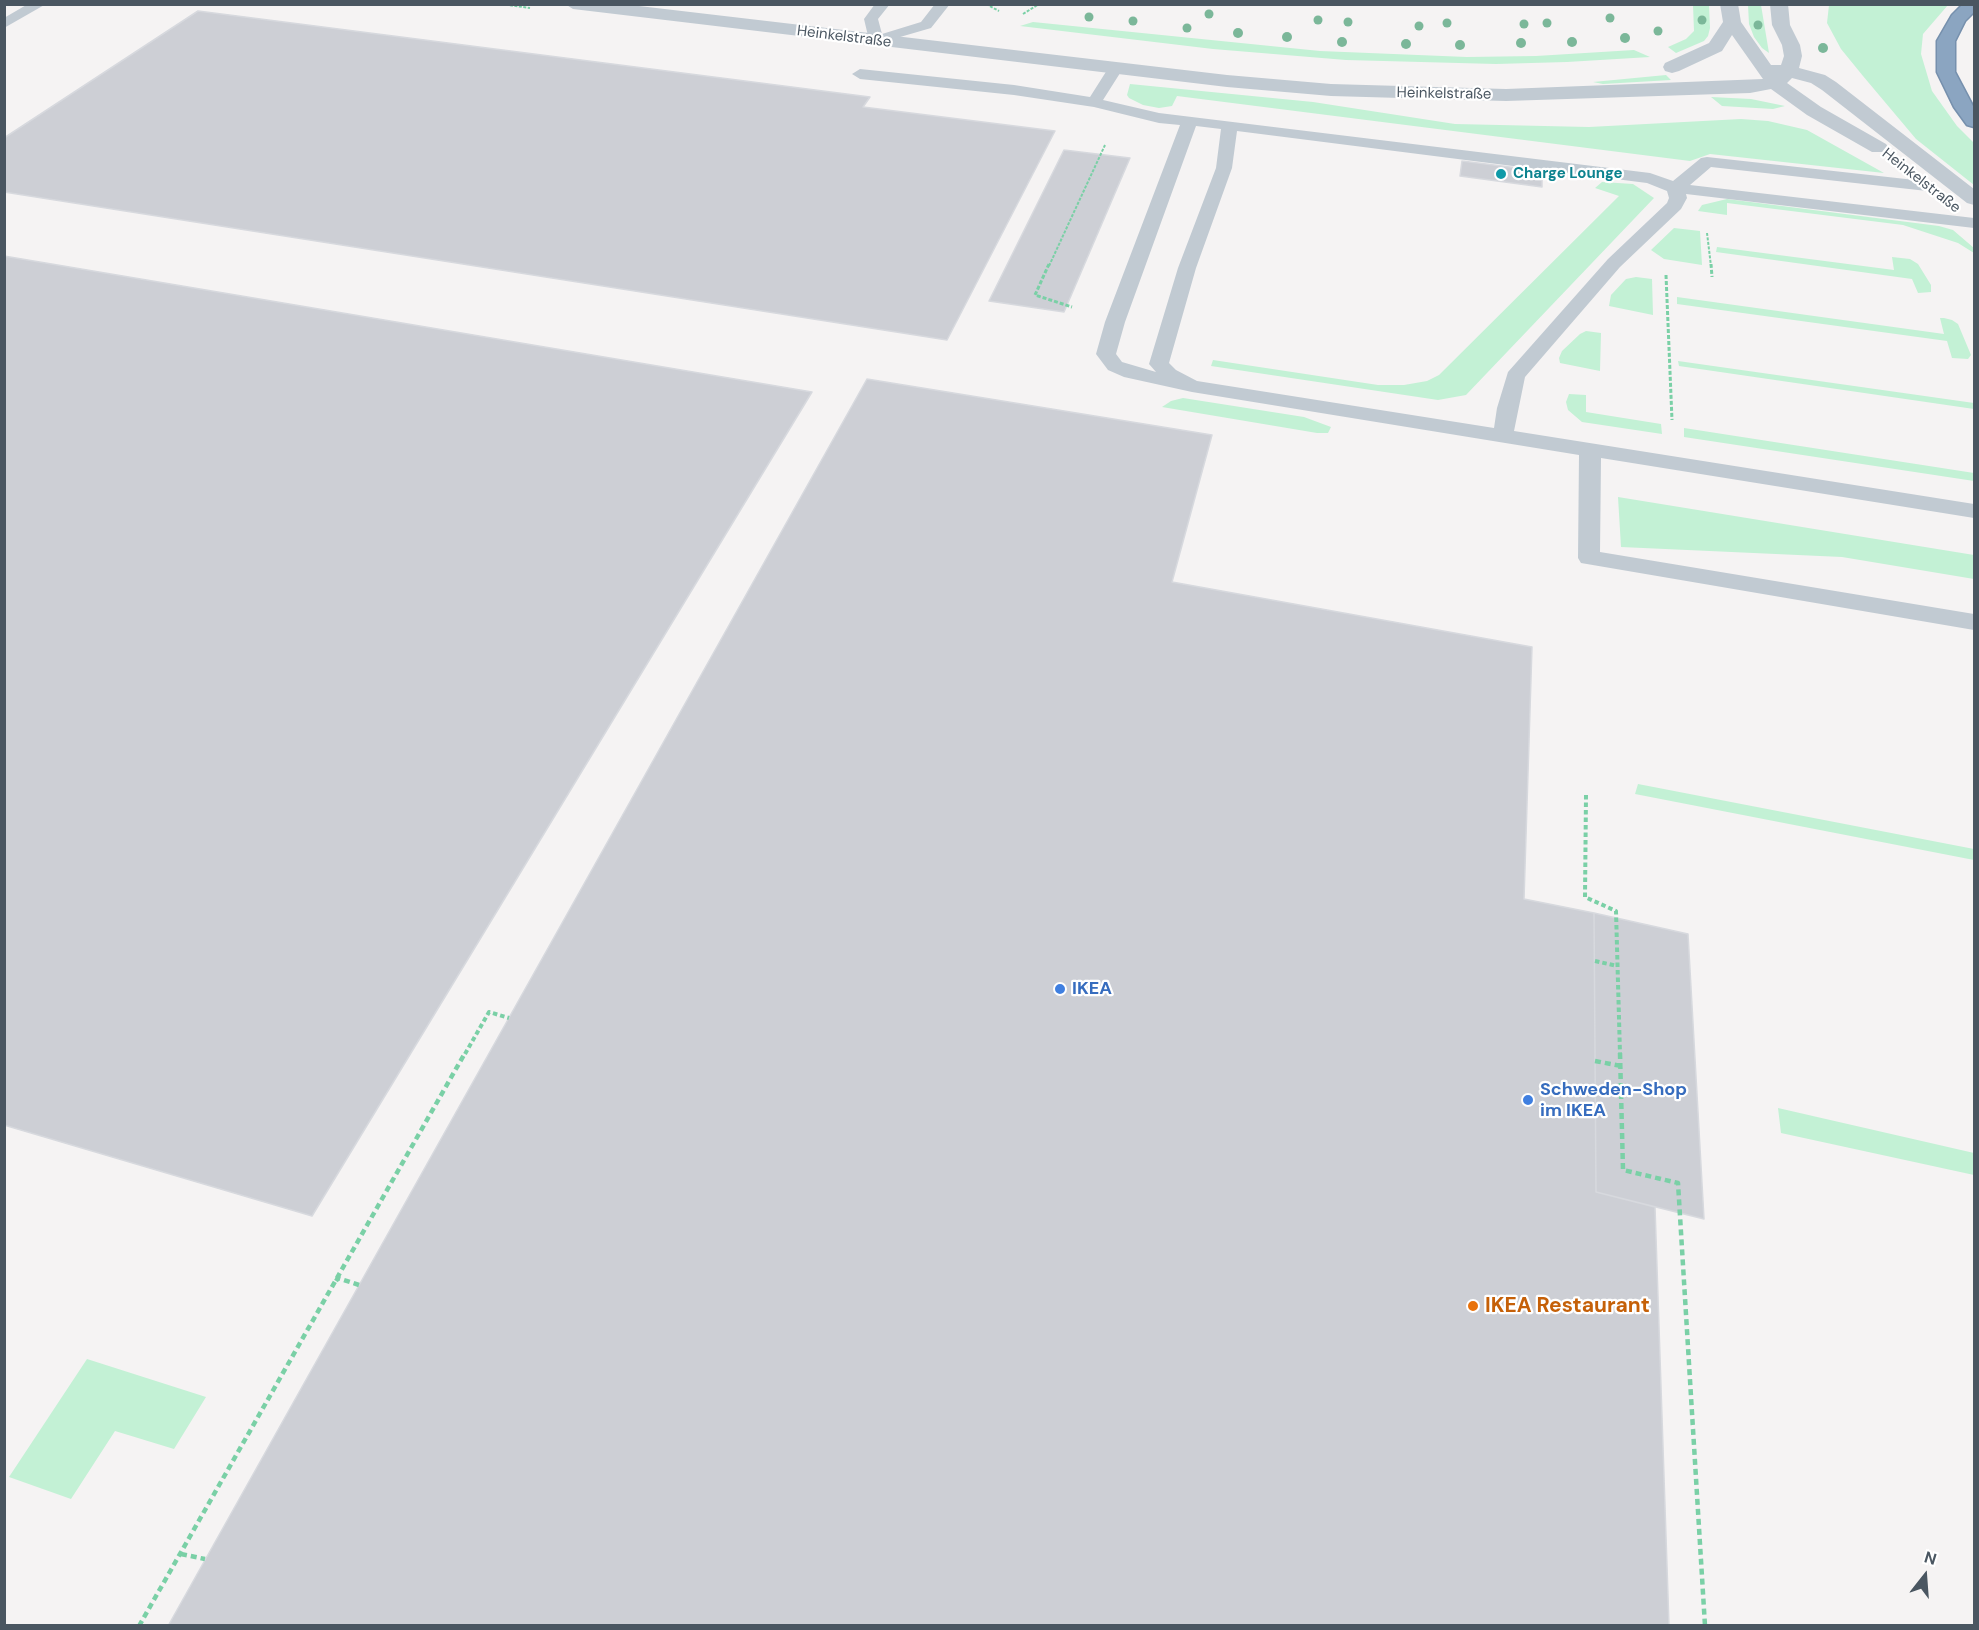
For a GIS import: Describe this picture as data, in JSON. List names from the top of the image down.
{
  "streets": {
    "street": ["Heinkelstraße"]
  },
  "places": [
    "Charge Lounge",
    "IKEA",
    "Schweden-Shop im IKEA",
    "IKEA Restaurant"
  ],
  "north": "top"
}
